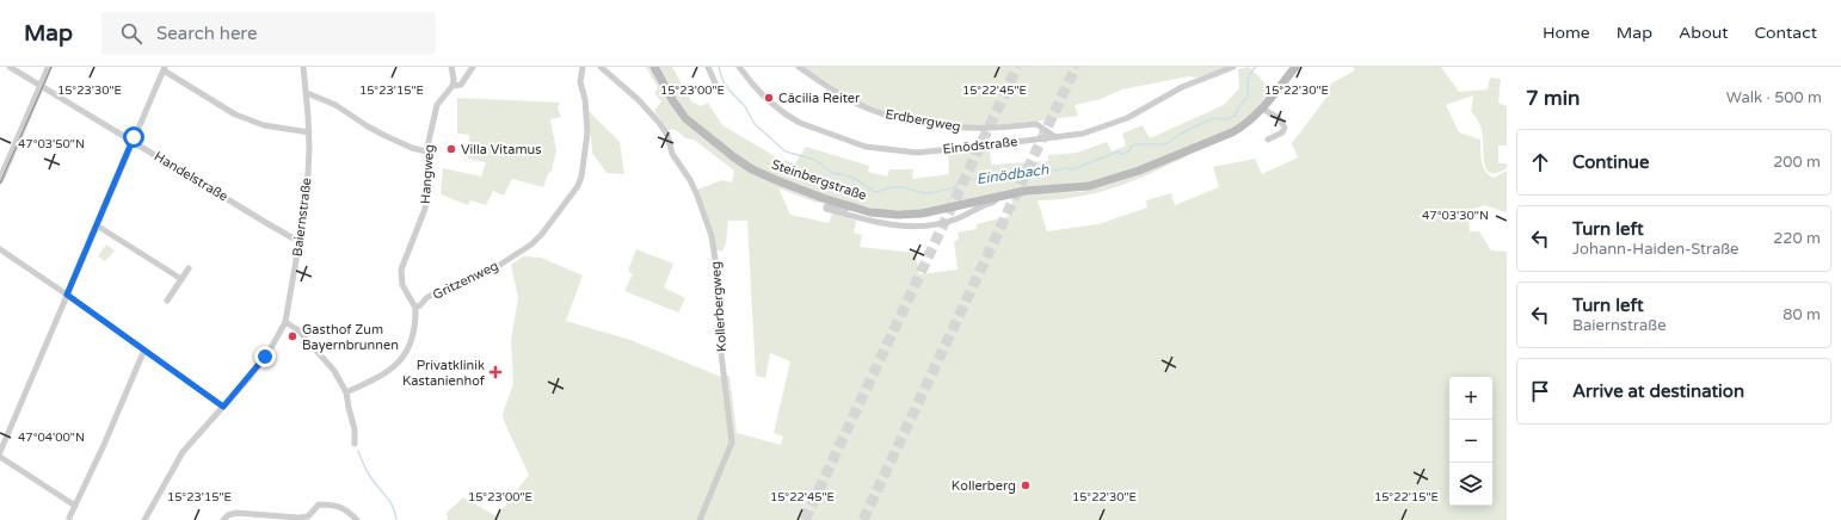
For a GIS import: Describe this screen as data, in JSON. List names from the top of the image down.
{
  "streets": {
    "main road": ["Steinbergstraße"],
    "street": [
      "Erdbergweg",
      "Einödstraße",
      "Hangweg",
      "Handelstraße",
      "Baiernstraße",
      "Gritzenweg",
      "Kollerbergweg"
    ]
  },
  "crossings": [
    ["Erdbergweg", "Einödstraße"],
    ["Hangweg", "Gritzenweg"],
    ["Handelstraße", "Baiernstraße"]
  ],
  "water": ["Einödbach"],
  "places": {
    "other": [
      "Cäcilia Reiter",
      "Villa Vitamus",
      "Gasthof Zum Bayernbrunnen",
      "Kollerberg"
    ],
    "health": ["Privatklinik Kastanienhof"]
  },
  "page": {
    "header": "Map",
    "search": "Search here",
    "nav": [
      "Home",
      "Map",
      "About",
      "Contact"
    ],
    "heading": ["7 min", "Walk · 500 m"],
    "list": [
      ["Continue", "200 m"],
      ["Turn left", "Johann-Haiden-Straße", "220 m"],
      ["Turn left", "Baiernstraße", "80 m"],
      "Arrive at destination"
    ],
    "map_buttons": ["+", "−"]
  },
  "coordinates": [
    "15°23'00\"E",
    "15°22'45\"E",
    "15°23'30\"E",
    "15°23'15\"E",
    "15°22'30\"E",
    "47°03'50\"N",
    "47°03'30\"N",
    "47°04'00\"N",
    "15°22'15\"E"
  ]
}
